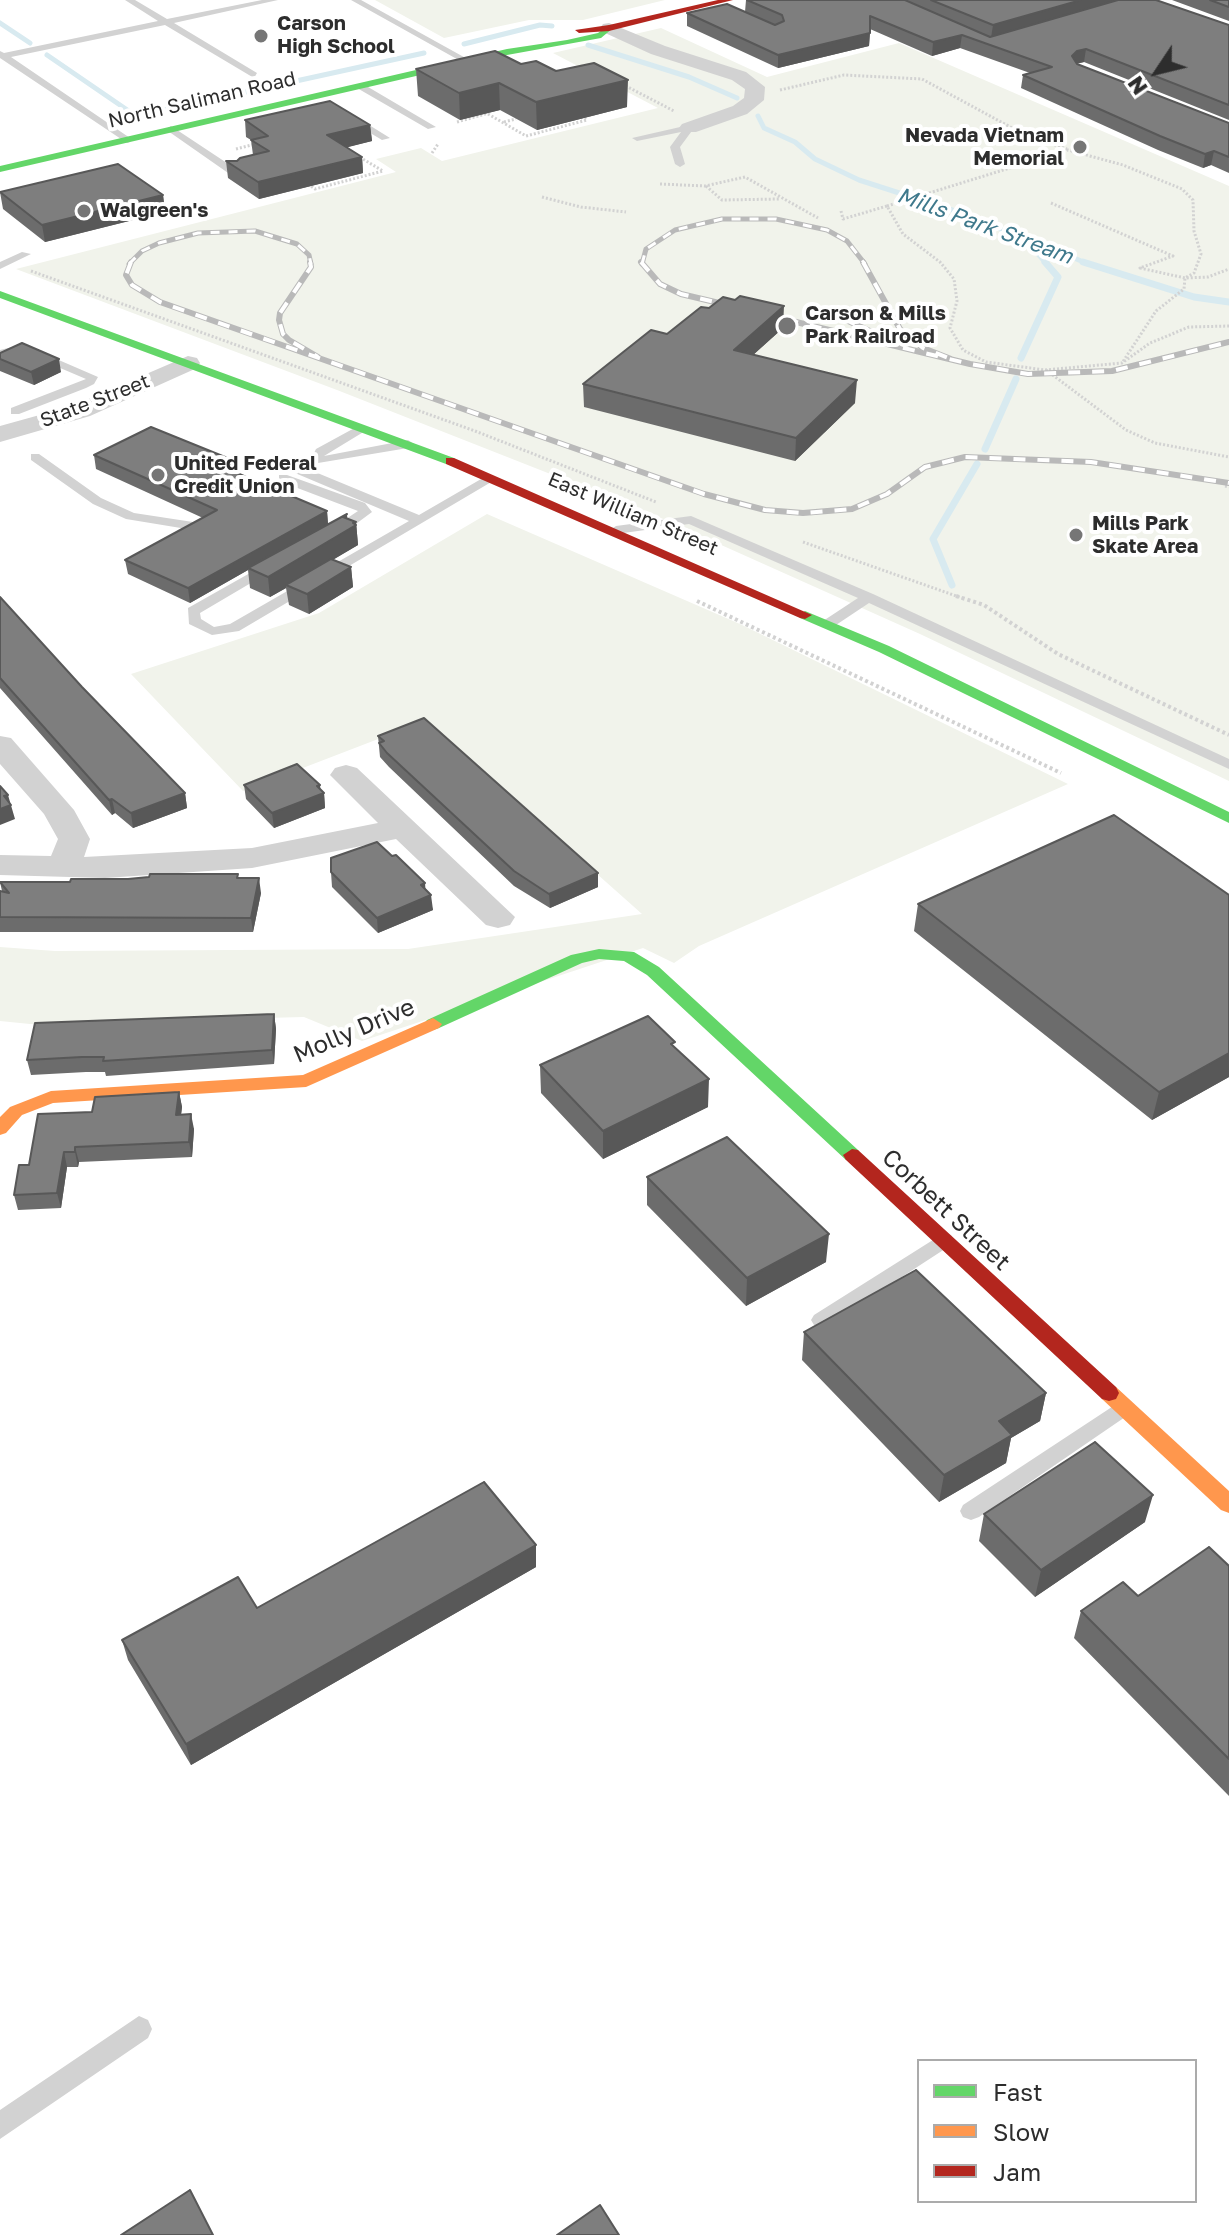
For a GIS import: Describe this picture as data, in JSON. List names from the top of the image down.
{
  "streets": {
    "main road": [
      "North Saliman Road",
      "East William Street",
      "Molly Drive",
      "Corbett Street"
    ],
    "street": ["State Street"]
  },
  "crossings": [
    ["State Street", "East William Street"],
    ["Molly Drive", "Corbett Street"]
  ],
  "water": ["Mills Park Stream"],
  "places": [
    "Carson High School",
    "Nevada Vietnam Memorial",
    "Walgreen's",
    "Carson & Mills Park Railroad",
    "United Federal Credit Union",
    "Mills Park Skate Area"
  ],
  "legend": ["Fast", "Slow", "Jam"],
  "north": "bottom left"
}
